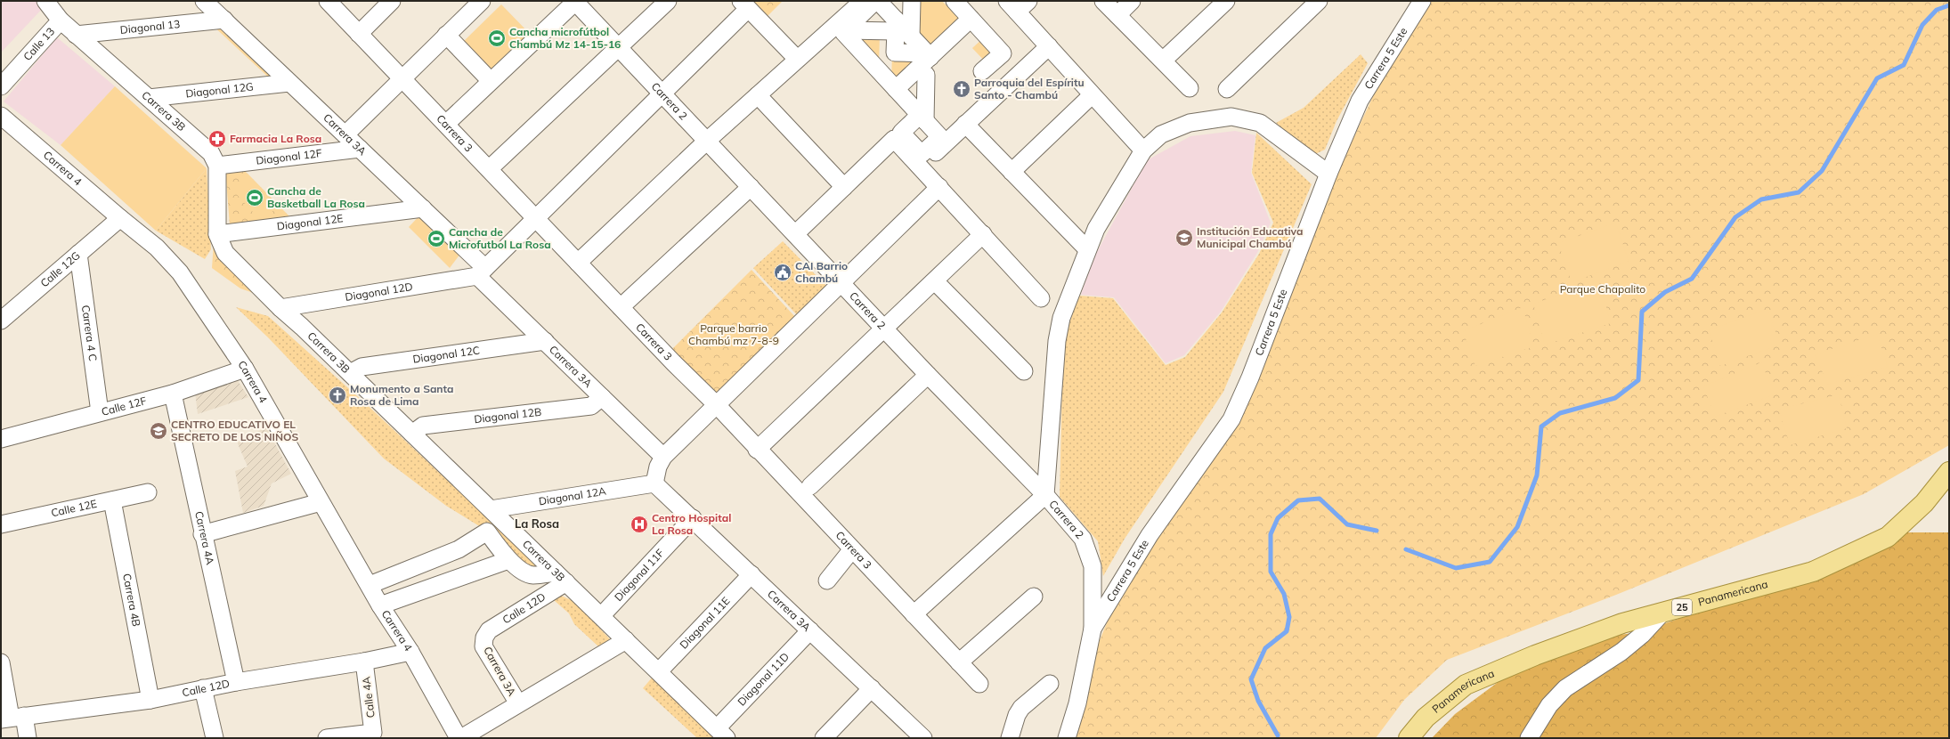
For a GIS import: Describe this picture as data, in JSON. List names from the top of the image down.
{
  "streets": {
    "main road": ["Panamericana", "25"],
    "street": [
      "Diagonal 13",
      "Calle 13",
      "Carrera 5 Este",
      "Diagonal 12G",
      "Carrera 2",
      "Carrera 3B",
      "Carrera 3",
      "Carrera 3A",
      "Diagonal 12F",
      "Carrera 4",
      "Diagonal 12E",
      "Calle 12G",
      "Diagonal 12D",
      "Carrera 4 C",
      "Diagonal 12C",
      "Calle 12F",
      "Diagonal 12B",
      "Diagonal 12A",
      "Calle 12E",
      "Carrera 4A",
      "Diagonal 11F",
      "Carrera 4B",
      "Calle 12D",
      "Diagonal 11E",
      "Diagonal 11D",
      "Calle 4A"
    ]
  },
  "crossings": [
    ["Diagonal 13", "Carrera 3B"],
    ["Diagonal 13", "Carrera 3A"],
    ["Calle 13", "Carrera 3B"],
    ["Carrera 5 Este", "Carrera 2"],
    ["Diagonal 12G", "Carrera 3B"],
    ["Diagonal 12G", "Carrera 3A"],
    ["Carrera 3B", "Diagonal 12F"],
    ["Carrera 3B", "Diagonal 12E"],
    ["Carrera 3B", "Diagonal 12D"],
    ["Carrera 3B", "Diagonal 12C"],
    ["Carrera 3B", "Diagonal 12B"],
    ["Carrera 3B", "Diagonal 12A"],
    ["Carrera 3B", "Diagonal 11F"],
    ["Carrera 3B", "Calle 12D"],
    ["Carrera 3B", "Diagonal 11E"],
    ["Carrera 3B", "Diagonal 11D"],
    ["Carrera 3A", "Diagonal 12F"],
    ["Carrera 3A", "Diagonal 12E"],
    ["Carrera 3A", "Diagonal 12D"],
    ["Carrera 3A", "Diagonal 12C"],
    ["Carrera 3A", "Diagonal 12B"],
    ["Carrera 3A", "Diagonal 12A"],
    ["Carrera 3A", "Diagonal 11F"],
    ["Carrera 3A", "Calle 12D"],
    ["Carrera 3A", "Diagonal 11E"],
    ["Carrera 3A", "Diagonal 11D"],
    ["Carrera 4", "Calle 12G"],
    ["Carrera 4", "Calle 12F"],
    ["Carrera 4", "Calle 12D"],
    ["Calle 12G", "Carrera 4 C"],
    ["Carrera 4 C", "Calle 12F"],
    ["Calle 12F", "Carrera 4A"],
    ["Calle 12E", "Carrera 4B"],
    ["Carrera 4A", "Calle 12D"],
    ["Carrera 4B", "Calle 12D"],
    ["Calle 12D", "Calle 4A"]
  ],
  "districts": ["La Rosa"],
  "parks": ["Parque Chapalito", "Parque barrio Chambú mz 7-8-9"],
  "places": {
    "sports": ["Cancha microfútbol Chambú Mz 14-15-16", "Cancha de Basketball La Rosa", "Cancha de Microfutbol La Rosa"],
    "church": ["Parroquia del Espíritu Santo - Chambú", "Monumento a Santa Rosa de Lima"],
    "pharmacy": ["Farmacia La Rosa"],
    "school or university": ["Institución Educativa Municipal Chambú", "CENTRO EDUCATIVO EL SECRETO DE LOS NIÑOS"],
    "public building": ["CAI Barrio Chambú"],
    "hospital": ["Centro Hospital La Rosa"]
  }
}
